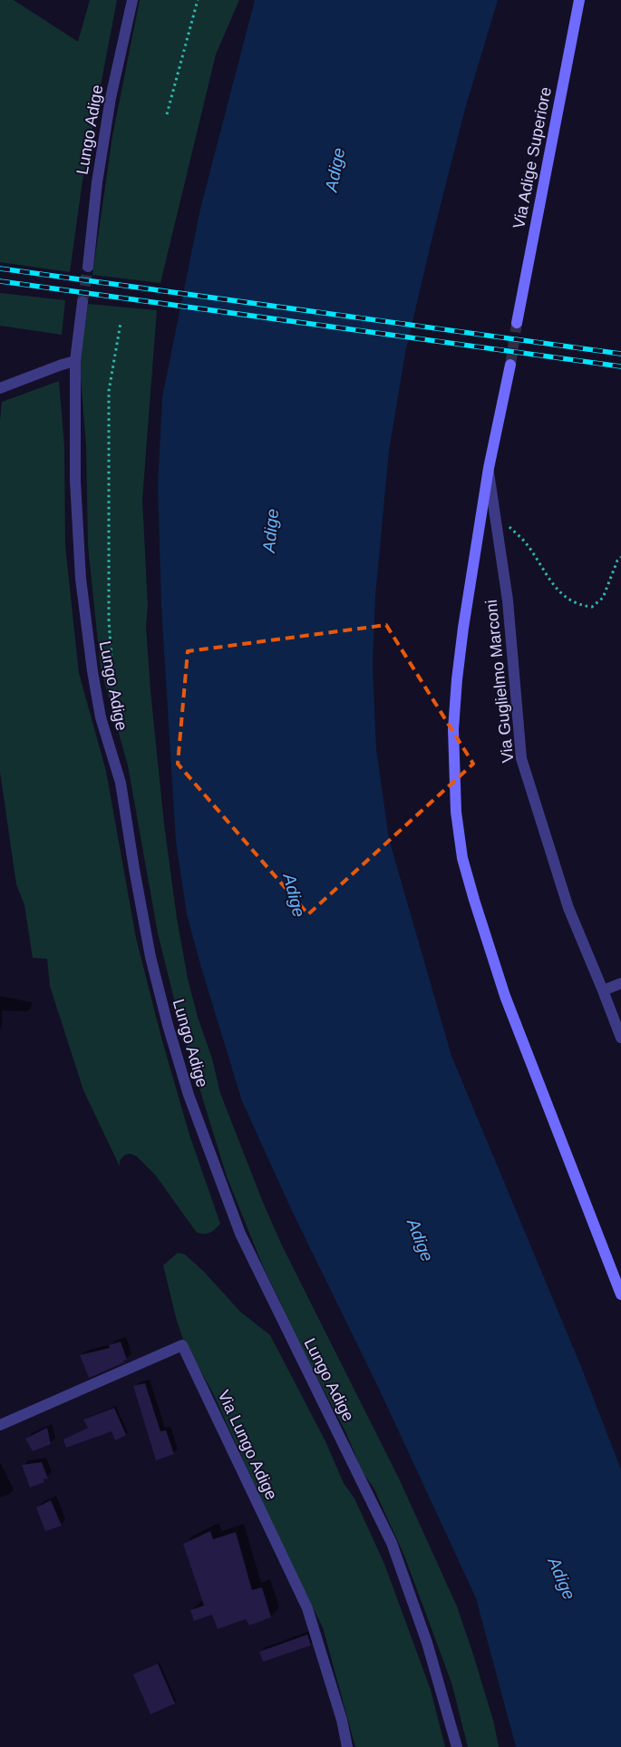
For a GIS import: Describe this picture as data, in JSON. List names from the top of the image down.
{
  "streets": {
    "main road": ["Via Adige Superiore"],
    "street": ["Lungo Adige", "Via Guglielmo Marconi", "Via Lungo Adige"]
  },
  "water": ["Adige"]
}
